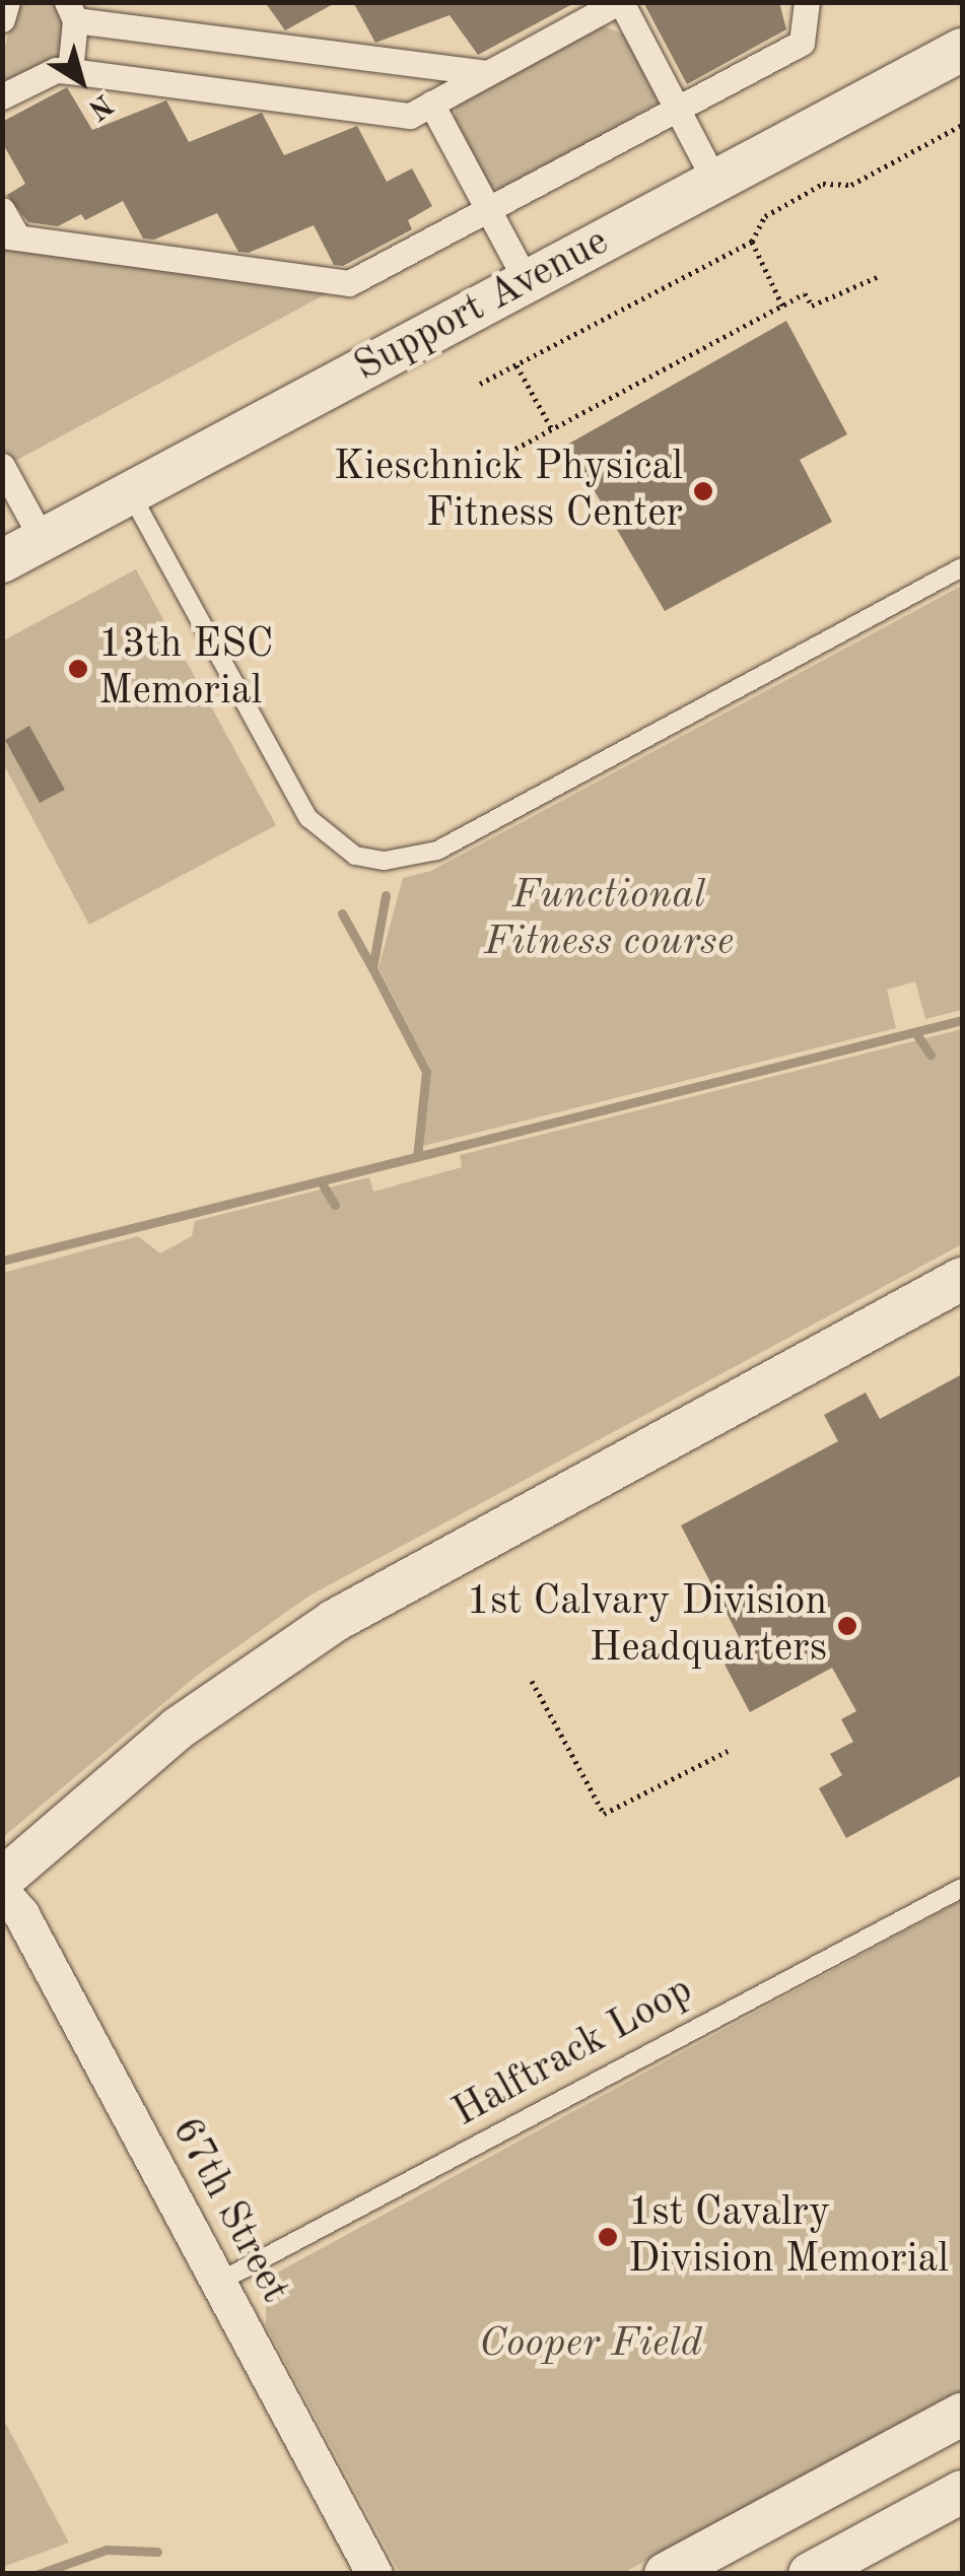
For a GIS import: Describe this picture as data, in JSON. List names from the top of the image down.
{
  "streets": {
    "street": ["Support Avenue", "67th Street"],
    "lane": ["Halftrack Loop"]
  },
  "crossings": [
    ["Halftrack Loop", "67th Street"]
  ],
  "parks": ["Functional Fitness course", "Cooper Field"],
  "places": [
    "Kieschnick Physical Fitness Center",
    "13th ESC Memorial",
    "1st Calvary Division Headquarters",
    "1st Cavalry Division Memorial"
  ],
  "north": "bottom right"
}
